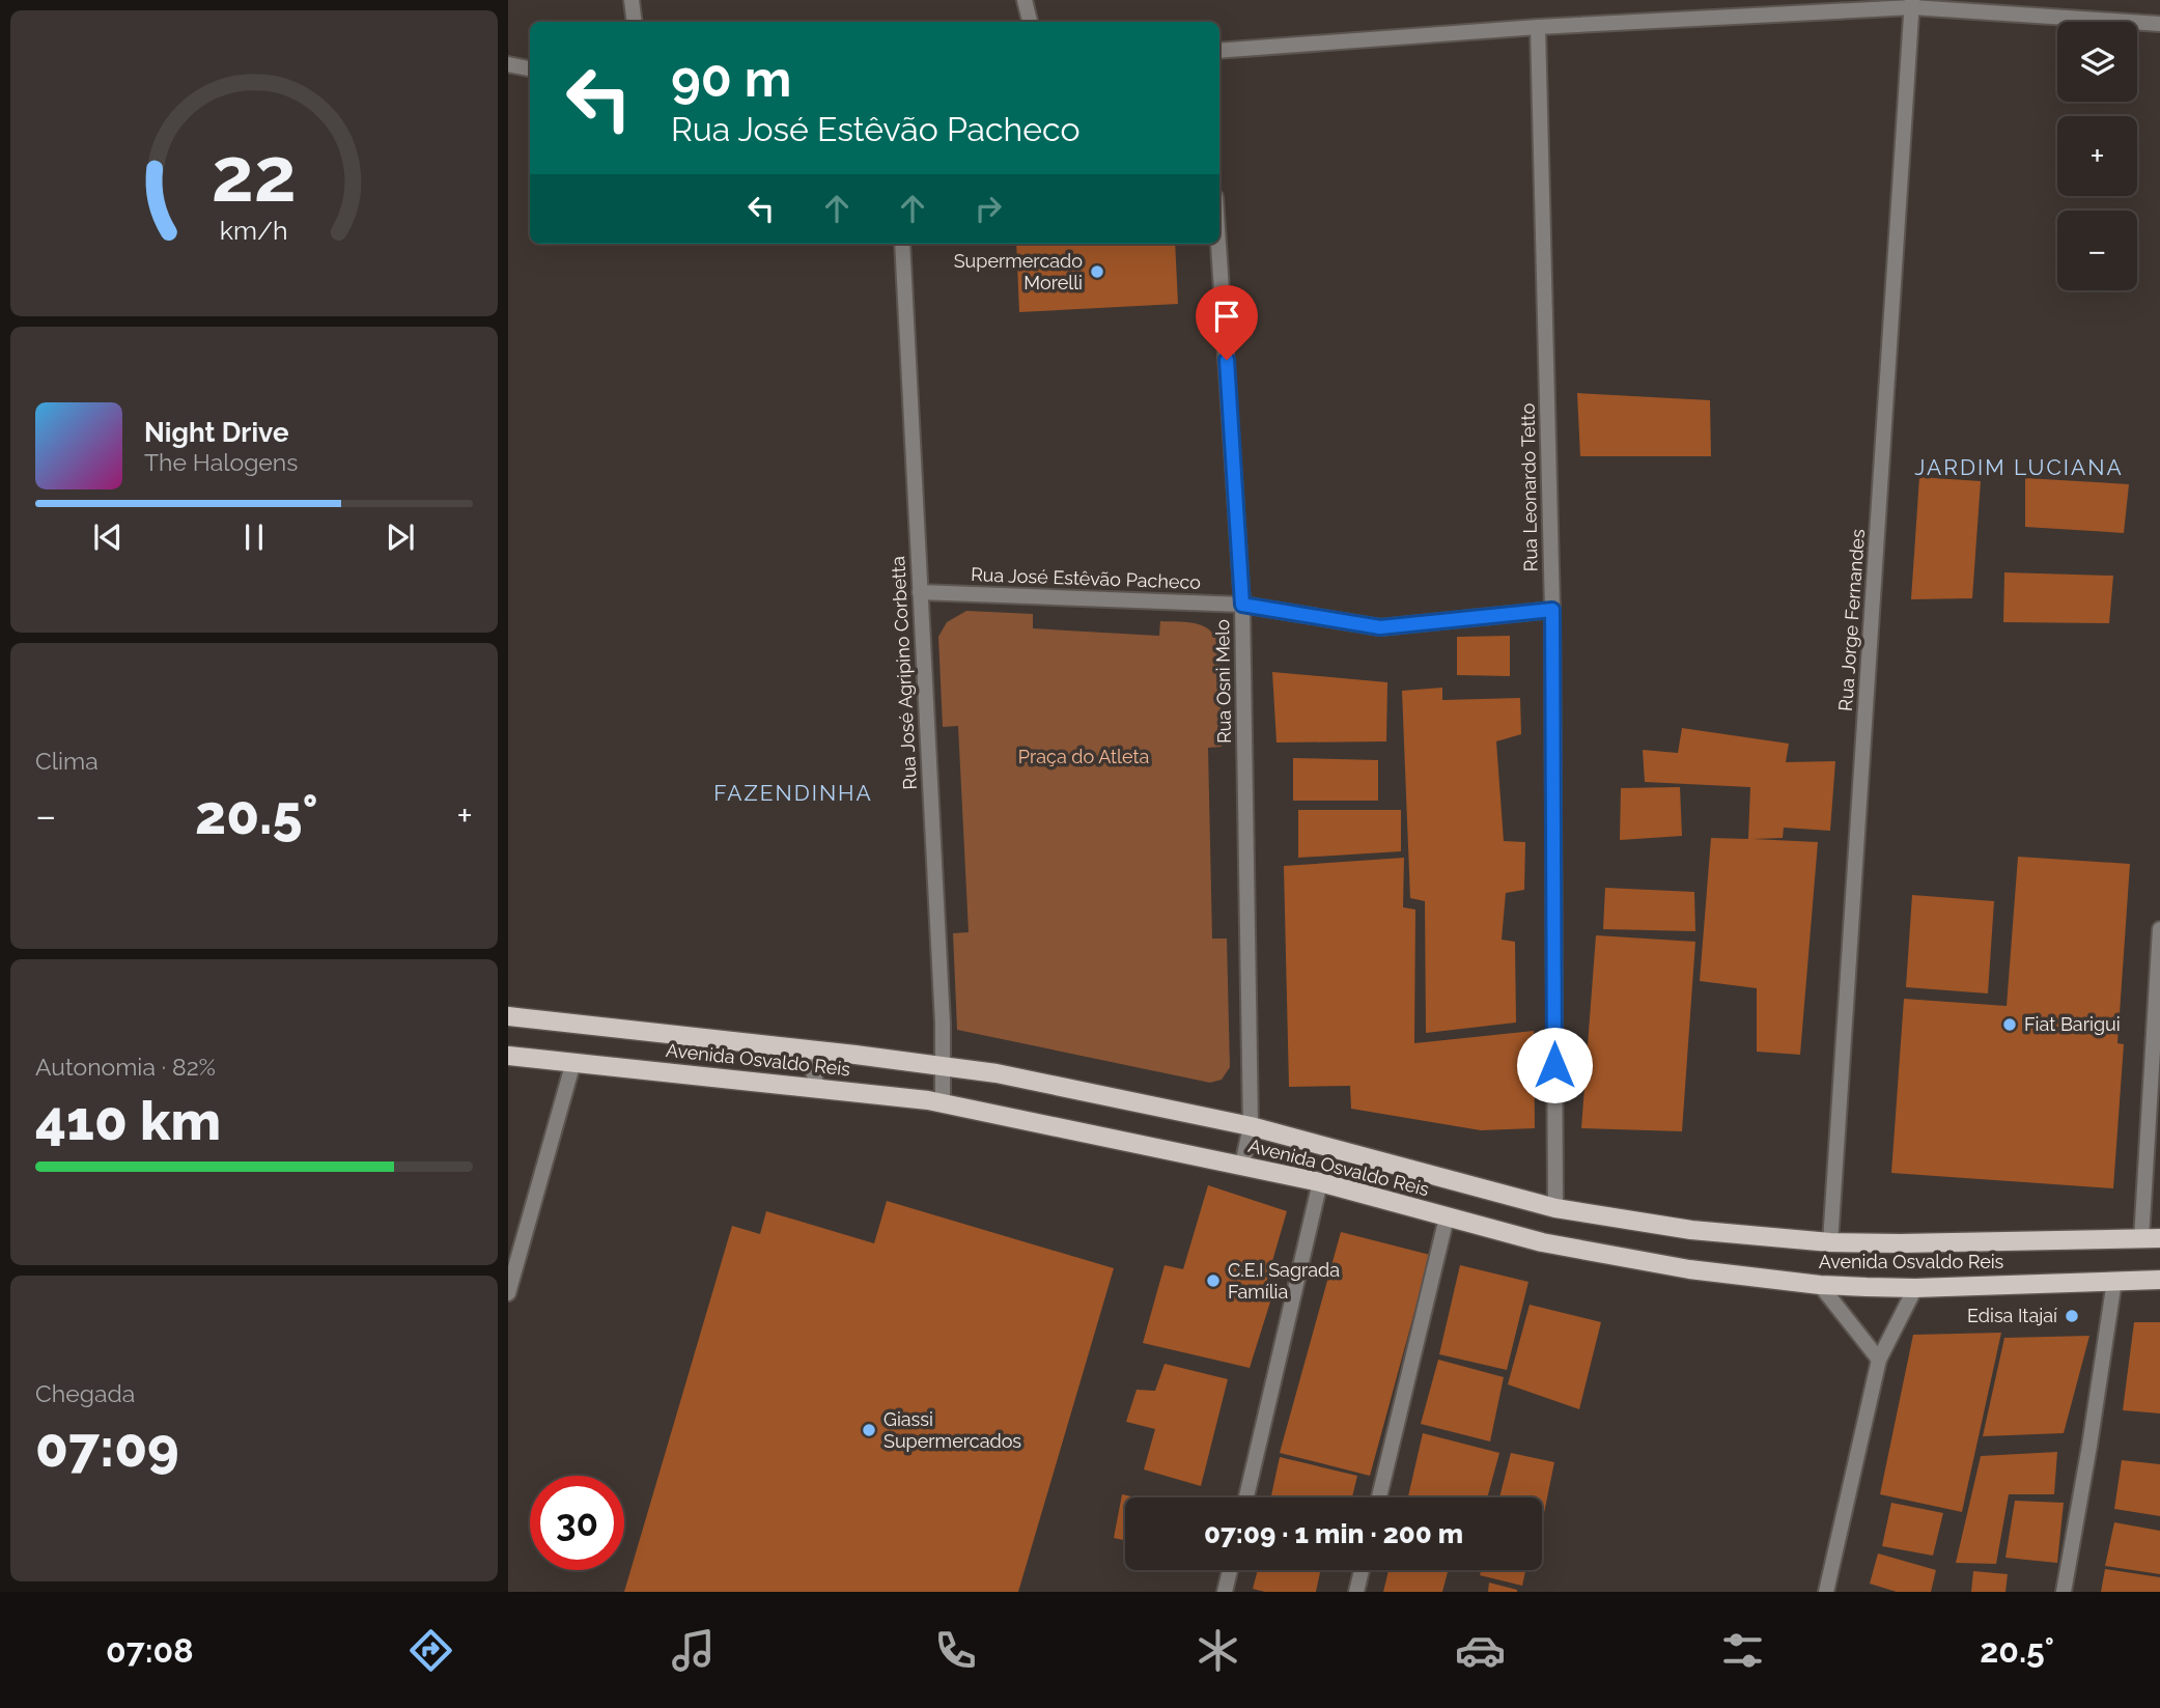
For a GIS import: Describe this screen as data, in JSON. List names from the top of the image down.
{
  "streets": {
    "main road": ["Avenida Osvaldo Reis"],
    "street": [
      "Rua Leonardo Tetto",
      "Rua José Estêvão Pacheco",
      "Rua Jorge Fernandes",
      "Rua José Agripino Corbetta",
      "Rua Osni Melo"
    ]
  },
  "crossings": [
    ["Rua Leonardo Tetto", "Rua José Estêvão Pacheco"],
    ["Rua Leonardo Tetto", "Avenida Osvaldo Reis"],
    ["Rua José Estêvão Pacheco", "Rua José Agripino Corbetta"],
    ["Rua José Estêvão Pacheco", "Rua Osni Melo"],
    ["Rua Jorge Fernandes", "Avenida Osvaldo Reis"],
    ["Rua José Agripino Corbetta", "Avenida Osvaldo Reis"],
    ["Rua Osni Melo", "Avenida Osvaldo Reis"]
  ],
  "districts": ["JARDIM LUCIANA", "FAZENDINHA"],
  "parks": ["Praça do Atleta"],
  "places": [
    "Supermercado Morelli",
    "Fiat Barigui",
    "C.E.I Sagrada Família",
    "Edisa Itajaí",
    "Giassi Supermercados"
  ],
  "page": {
    "map_buttons": ["+", "−"],
    "turn": ["90 m", "Rua José Estêvão Pacheco"],
    "song": ["Night Drive", "The Halogens"],
    "tile": [
      "Clima",
      ["Autonomia · 82%", "410 km"],
      ["Chegada", "07:09"]
    ],
    "heat": ["−", "20.5°", "+"],
    "limit": "30",
    "trip": "07:09 · 1 min · 200 m",
    "tabs": ["07:08", "20.5°"],
    "gauge": ["22", "km/h"]
  }
}
